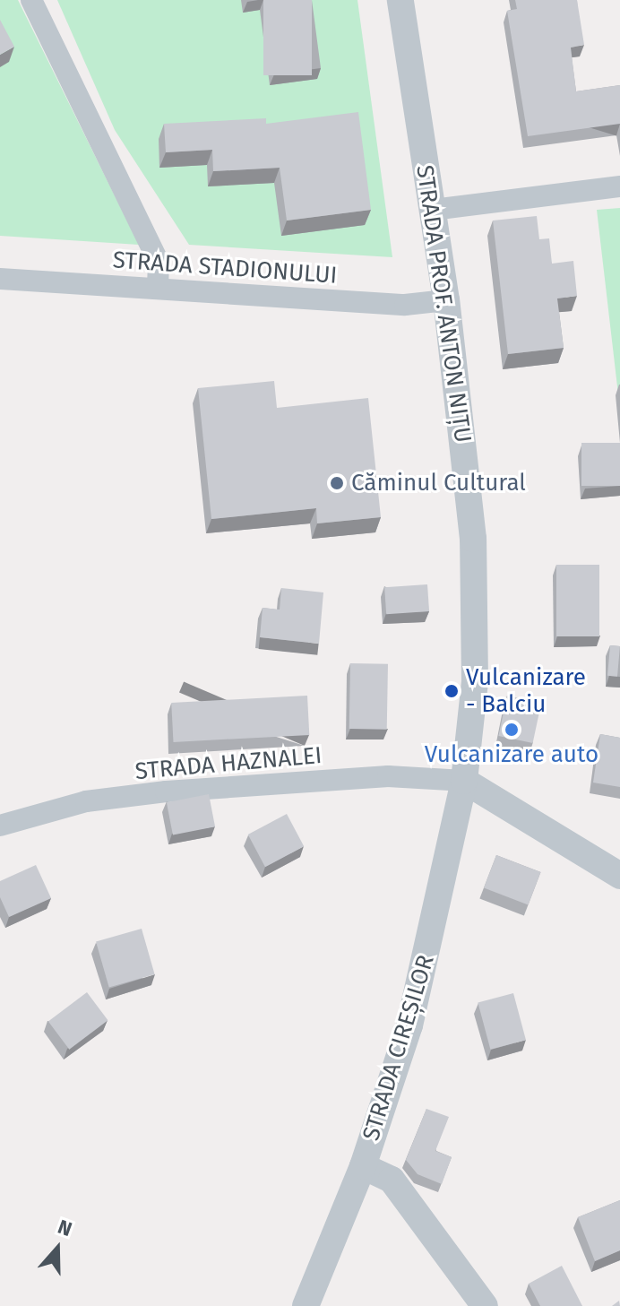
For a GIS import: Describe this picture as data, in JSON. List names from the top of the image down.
{
  "streets": {
    "street": [
      "STRADA STADIONULUI",
      "STRADA PROF. ANTON NIȚU",
      "STRADA HAZNALEI",
      "STRADA CIREȘILOR"
    ]
  },
  "crossings": [
    ["STRADA STADIONULUI", "STRADA PROF. ANTON NIȚU"],
    ["STRADA PROF. ANTON NIȚU", "STRADA HAZNALEI"],
    ["STRADA PROF. ANTON NIȚU", "STRADA CIREȘILOR"],
    ["STRADA HAZNALEI", "STRADA CIREȘILOR"]
  ],
  "places": ["Căminul Cultural", "Vulcanizare - Balciu", "Vulcanizare auto"],
  "north": "top"
}
